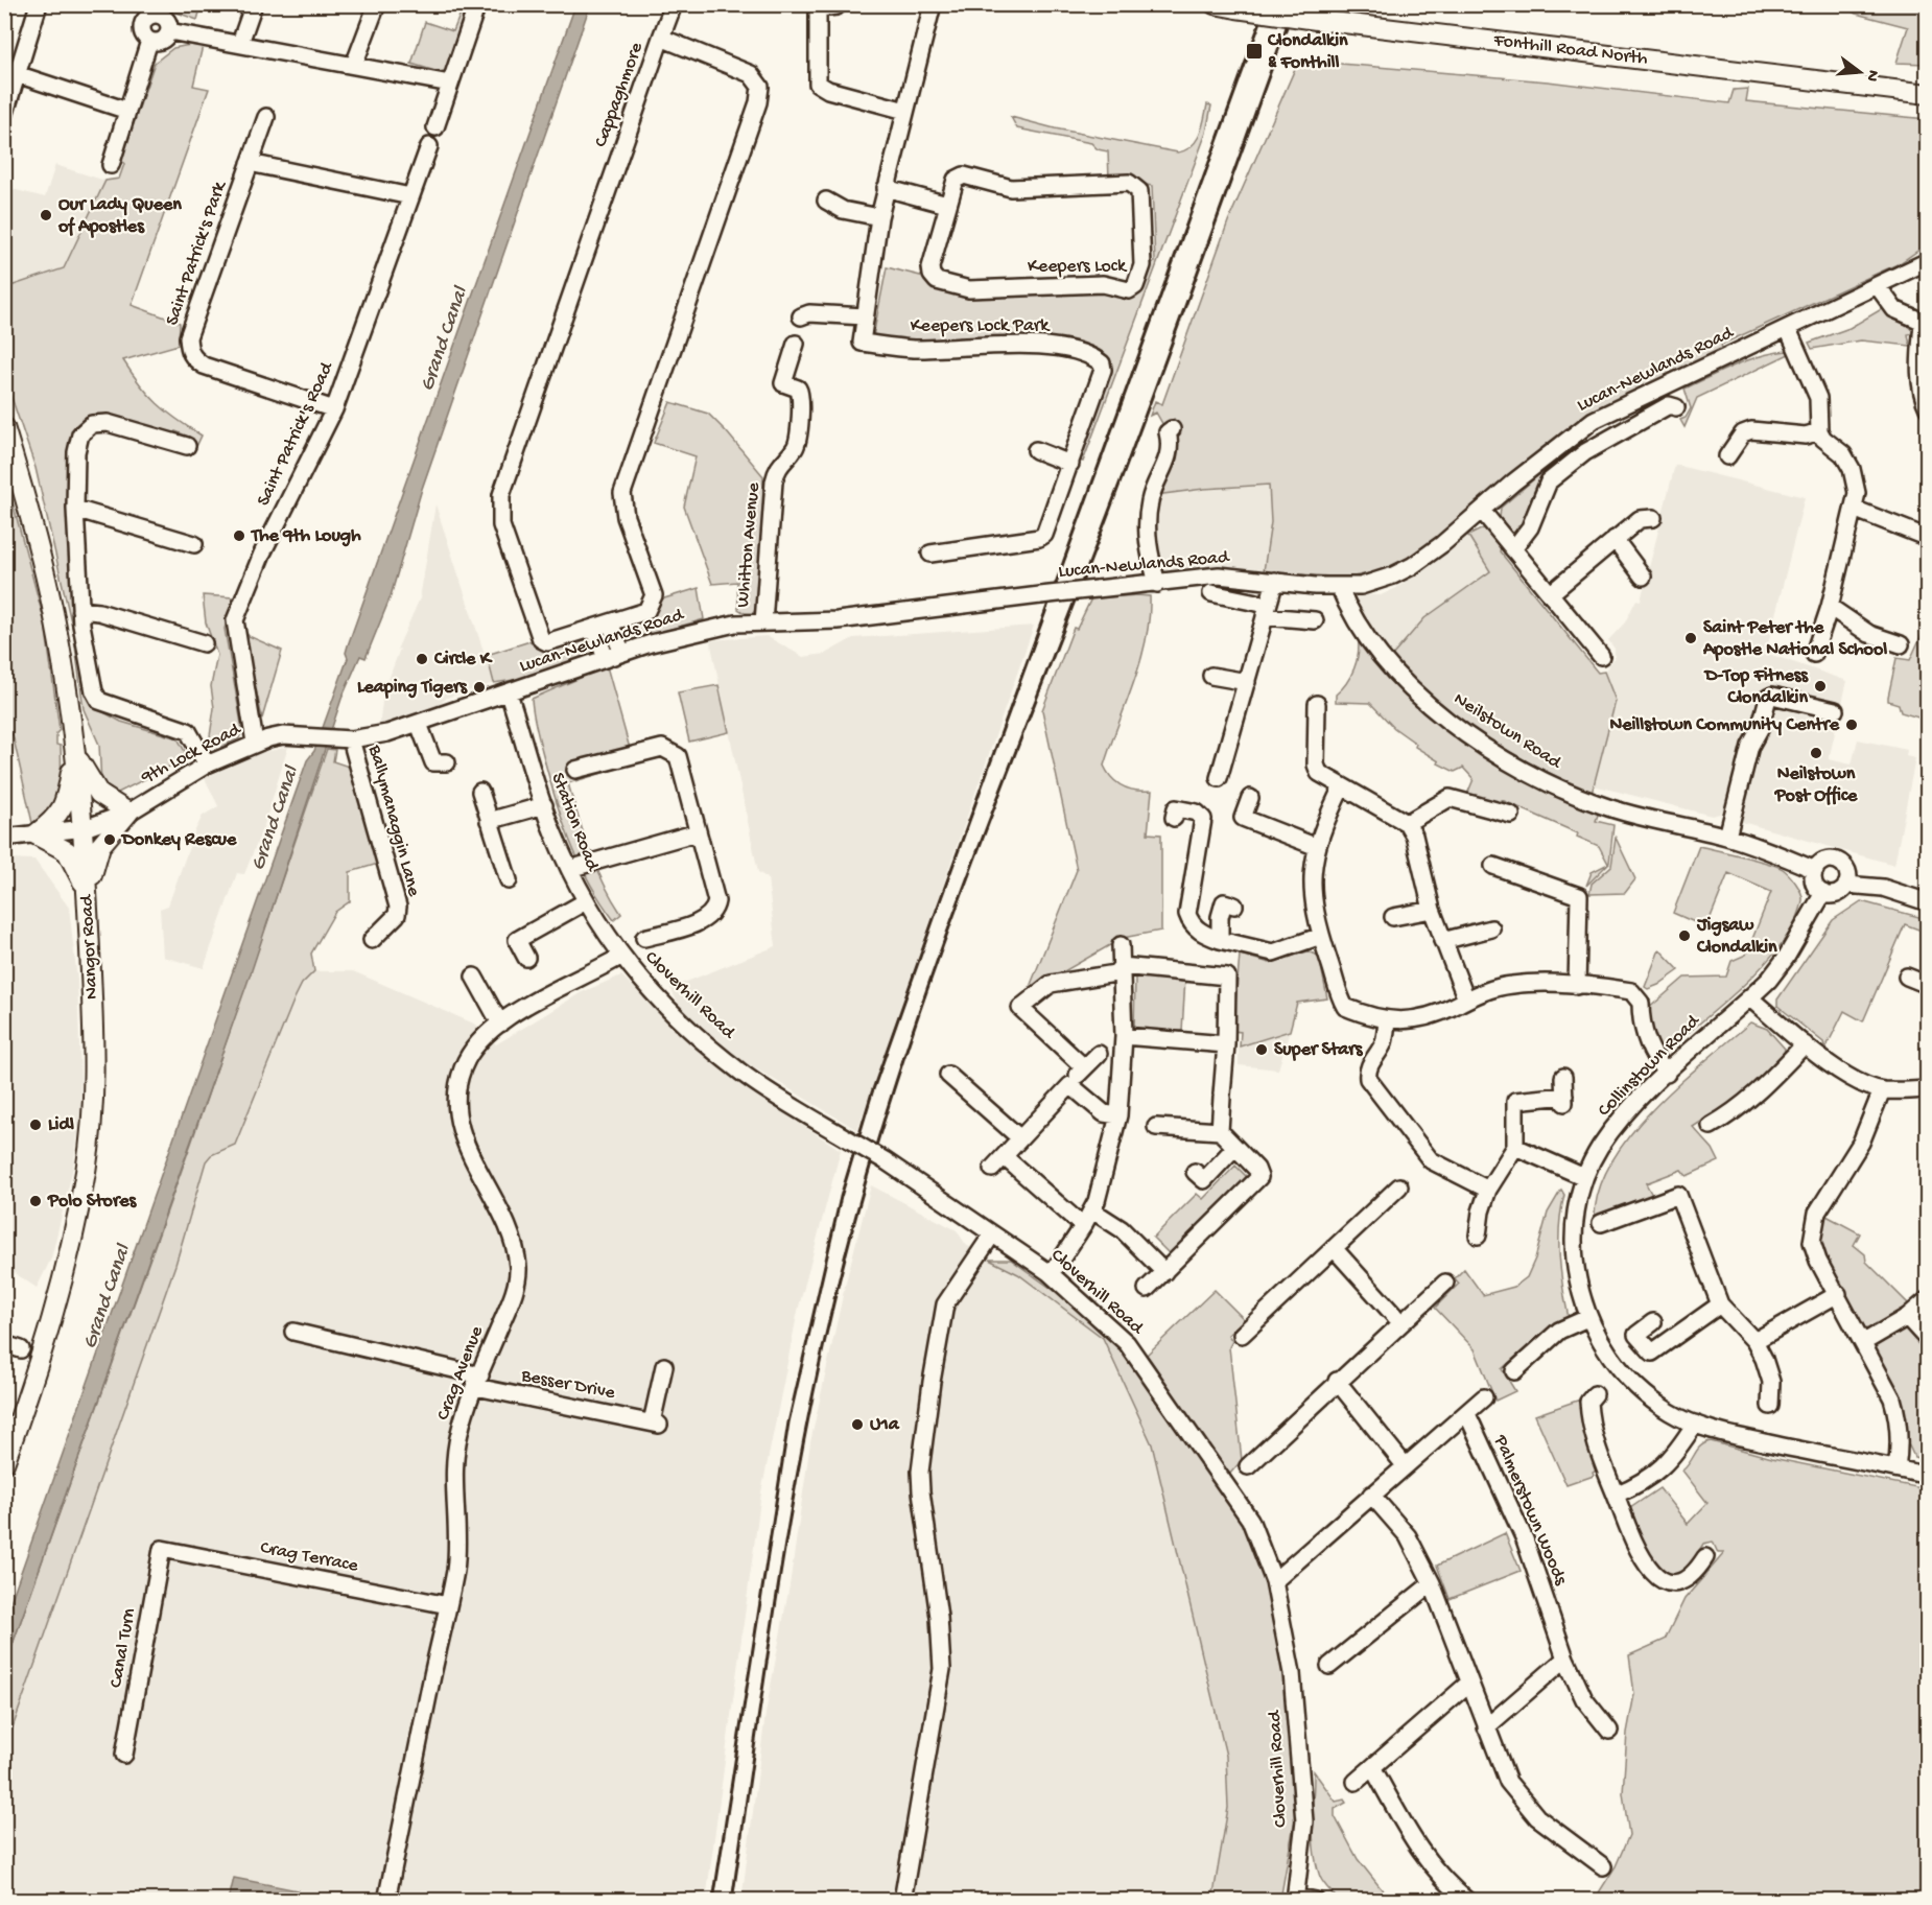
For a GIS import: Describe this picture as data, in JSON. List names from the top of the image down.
{
  "streets": {
    "main road": ["Fonthill Road North", "Nangor Road"],
    "street": [
      "Cappaghmore",
      "Saint Patrick's Park",
      "Keepers Lock",
      "Keepers Lock Park",
      "Lucan-Newlands Road",
      "Saint Patrick's Road",
      "Whitton Avenue",
      "Neilstown Road",
      "9th Lock Road",
      "Ballymanaggin Lane",
      "Station Road",
      "Cloverhill Road",
      "Collinstown Road",
      "Crag Avenue",
      "Besser Drive",
      "Palmerstown Woods",
      "Crag Terrace",
      "Canal Turn"
    ]
  },
  "crossings": [
    ["Saint Patrick's Park", "Saint Patrick's Road"],
    ["Lucan-Newlands Road", "Whitton Avenue"],
    ["Lucan-Newlands Road", "Neilstown Road"],
    ["Lucan-Newlands Road", "9th Lock Road"],
    ["Lucan-Newlands Road", "Station Road"],
    ["Saint Patrick's Road", "9th Lock Road"],
    ["Neilstown Road", "Collinstown Road"],
    ["9th Lock Road", "Ballymanaggin Lane"],
    ["9th Lock Road", "Station Road"],
    ["9th Lock Road", "Nangor Road"],
    ["Station Road", "Cloverhill Road"],
    ["Station Road", "Crag Avenue"],
    ["Cloverhill Road", "Crag Avenue"],
    ["Crag Avenue", "Besser Drive"],
    ["Crag Avenue", "Crag Terrace"],
    ["Crag Terrace", "Canal Turn"]
  ],
  "water": ["Grand Canal"],
  "places": {
    "transit": ["Clondalkin & Fonthill"],
    "other": [
      "Our Lady Queen of Apostles",
      "The 9th Lough",
      "Saint Peter the Apostle National School",
      "Circle K",
      "D-Top Fitness Clondalkin",
      "Leaping Tigers",
      "Neillstown Community Centre",
      "Neilstown Post Office",
      "Donkey Rescue",
      "Jigsaw Clondalkin",
      "Super Stars",
      "Lidl",
      "Polo Stores",
      "U1a"
    ]
  },
  "north": "right"
}
